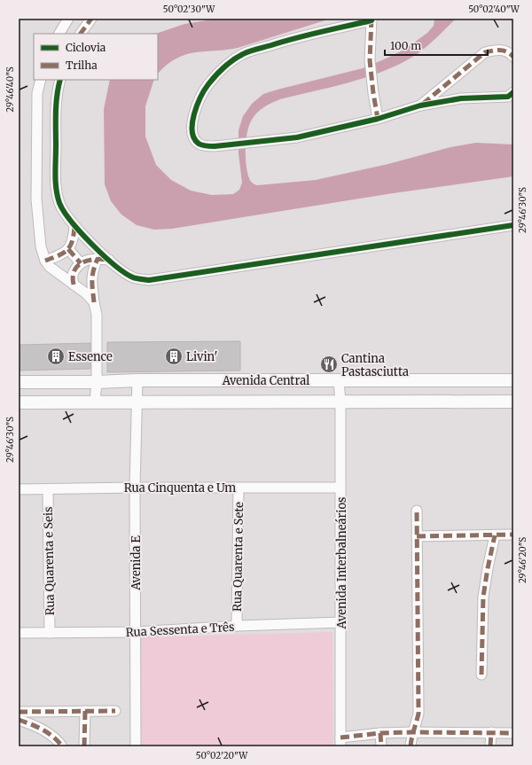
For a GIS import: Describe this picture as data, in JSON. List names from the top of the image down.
{
  "streets": {
    "main road": ["Avenida Central"],
    "street": [
      "Rua Cinquenta e Um",
      "Rua Quarenta e Sete",
      "Rua Quarenta e Seis",
      "Avenida E",
      "Avenida Interbalneários",
      "Rua Sessenta e Três"
    ]
  },
  "crossings": [
    ["Avenida Central", "Avenida E"],
    ["Avenida Central", "Avenida Interbalneários"],
    ["Rua Cinquenta e Um", "Rua Quarenta e Sete"],
    ["Rua Cinquenta e Um", "Rua Quarenta e Seis"],
    ["Rua Cinquenta e Um", "Avenida E"],
    ["Rua Cinquenta e Um", "Avenida Interbalneários"],
    ["Rua Quarenta e Sete", "Rua Sessenta e Três"],
    ["Rua Quarenta e Seis", "Rua Sessenta e Três"],
    ["Avenida E", "Rua Sessenta e Três"],
    ["Avenida Interbalneários", "Rua Sessenta e Três"]
  ],
  "places": {
    "building": ["Essence", "Livin'"],
    "restaurant": ["Cantina Pastasciutta"]
  },
  "legend": ["Ciclovia", "Trilha"],
  "scale_bar": "100 m",
  "coordinates": [
    "50°02'30\"W",
    "50°02'40\"W",
    "29°46'40\"S",
    "29°46'30\"S",
    "29°46'20\"S",
    "50°02'20\"W"
  ]
}
